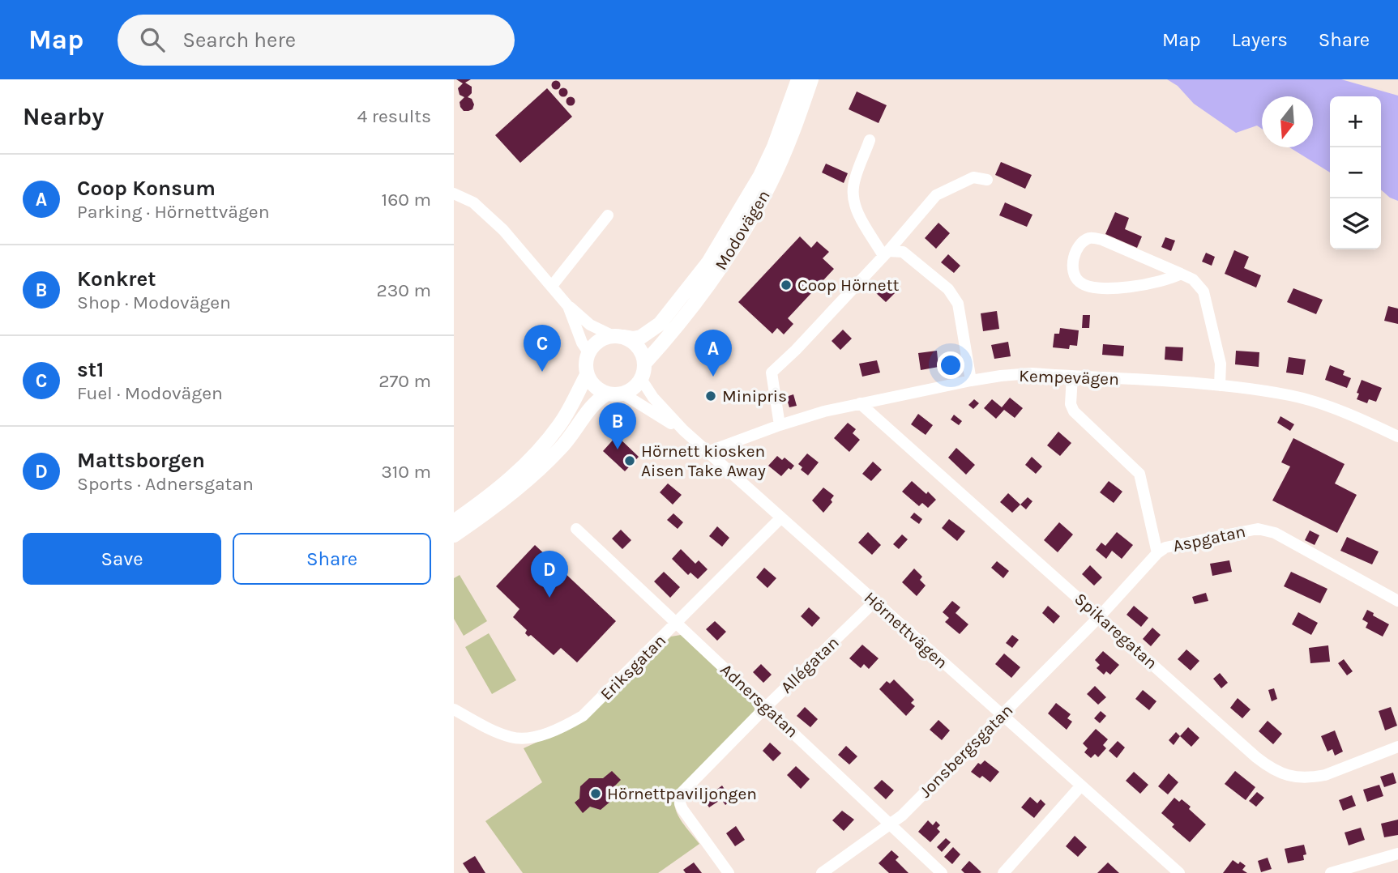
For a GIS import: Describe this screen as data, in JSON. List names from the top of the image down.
{
  "streets": {
    "main road": ["Modovägen"],
    "street": [
      "Kempevägen",
      "Aspgatan",
      "Hörnettvägen",
      "Spikaregatan",
      "Allégatan",
      "Eriksgatan",
      "Adnersgatan",
      "Jonsbergsgatan"
    ]
  },
  "crossings": [
    ["Modovägen", "Hörnettvägen"],
    ["Kempevägen", "Hörnettvägen"],
    ["Kempevägen", "Spikaregatan"],
    ["Aspgatan", "Spikaregatan"],
    ["Aspgatan", "Jonsbergsgatan"],
    ["Hörnettvägen", "Allégatan"],
    ["Hörnettvägen", "Eriksgatan"],
    ["Hörnettvägen", "Jonsbergsgatan"],
    ["Spikaregatan", "Jonsbergsgatan"],
    ["Allégatan", "Adnersgatan"],
    ["Eriksgatan", "Adnersgatan"],
    ["Adnersgatan", "Jonsbergsgatan"]
  ],
  "places": [
    "Coop Hörnett",
    "Minipris",
    "Hörnett kiosken Aisen Take Away",
    "Hörnettpaviljongen"
  ],
  "north": "bottom",
  "page": {
    "header": "Map",
    "search": "Search here",
    "nav": ["Map", "Layers", "Share"],
    "heading": ["Nearby", "4 results"],
    "map_buttons": ["+", "−"],
    "list": [
      {
        "mark": "A",
        "name": "Coop Konsum",
        "note": "Parking · Hörnettvägen",
        "value": "160 m"
      },
      {
        "mark": "B",
        "name": "Konkret",
        "note": "Shop · Modovägen",
        "value": "230 m"
      },
      {
        "mark": "C",
        "name": "st1",
        "note": "Fuel · Modovägen",
        "value": "270 m"
      },
      {
        "mark": "D",
        "name": "Mattsborgen",
        "note": "Sports · Adnersgatan",
        "value": "310 m"
      }
    ],
    "pins": [
      "C",
      "A",
      "B",
      "D"
    ],
    "buttons": ["Save", "Share"]
  }
}
